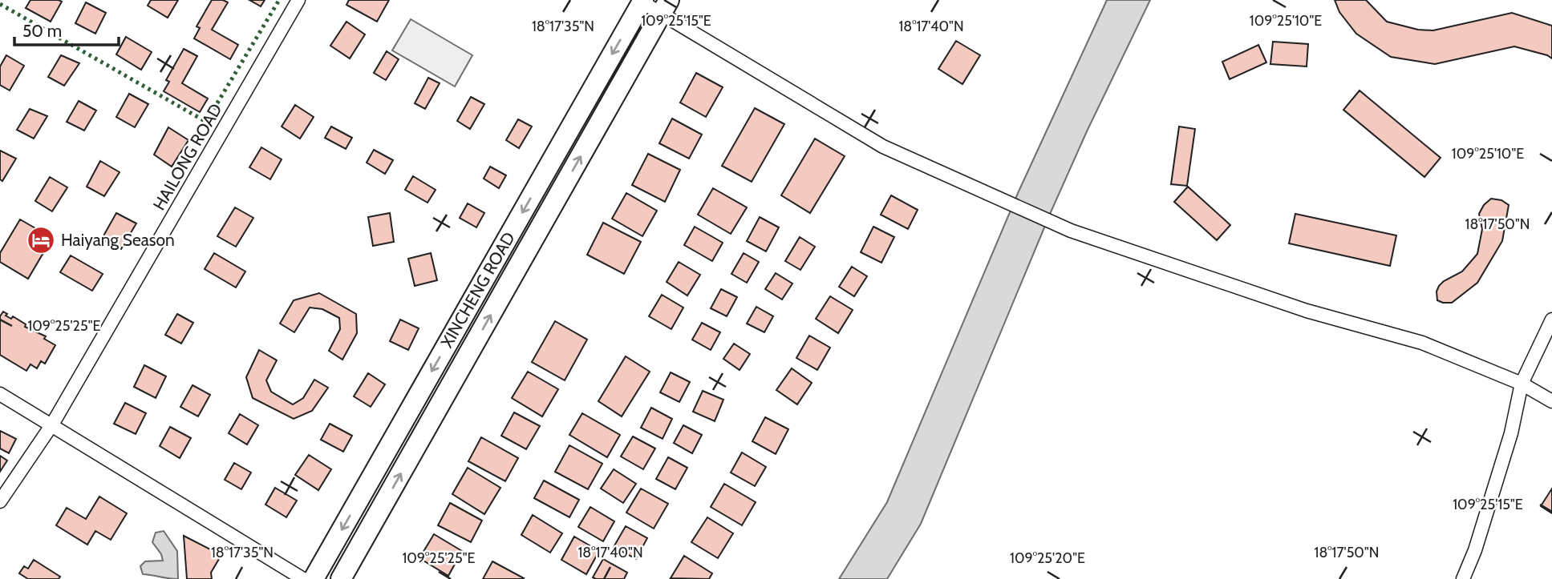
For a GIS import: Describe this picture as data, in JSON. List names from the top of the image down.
{
  "streets": {
    "main road": ["XINCHENG ROAD"],
    "street": ["HAILONG ROAD"]
  },
  "places": {
    "hotel": ["Haiyang Season"]
  },
  "scale_bar": "50 m",
  "coordinates": [
    "109°25'15\"E",
    "109°25'10\"E",
    "18°17'35\"N",
    "18°17'40\"N",
    "18°17'50\"N",
    "109°25'25\"E",
    "109°25'20\"E"
  ]
}
